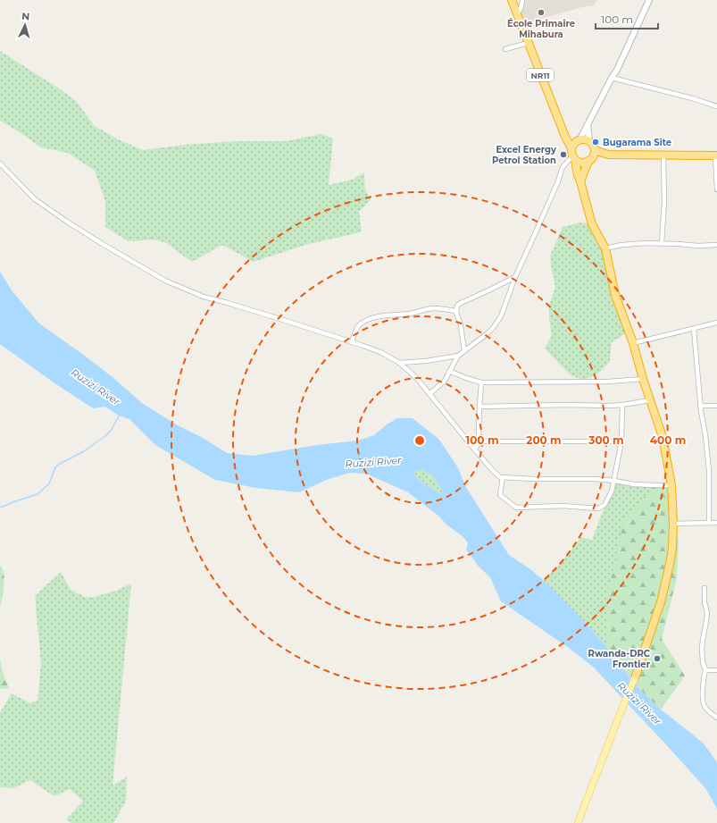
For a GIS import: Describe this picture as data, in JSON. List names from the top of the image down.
{
  "streets": {
    "highway": ["NR11"]
  },
  "water": ["Ruzizi River"],
  "places": [
    "École Primaire Mihabura",
    "Bugarama Site",
    "Excel Energy Petrol Station",
    "Rwanda-DRC Frontier"
  ],
  "scale_bar": "100 m",
  "north": "top",
  "rings": [
    "100 m",
    "200 m",
    "300 m",
    "400 m"
  ]
}
